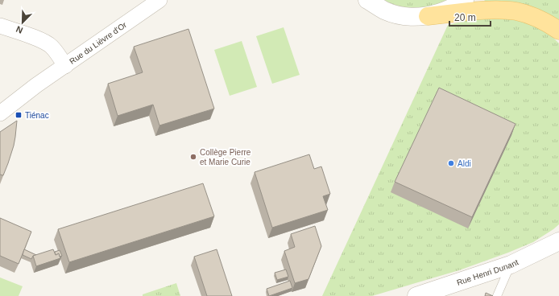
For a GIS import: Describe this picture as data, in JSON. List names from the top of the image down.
{
  "streets": {
    "street": ["Rue du Lièvre d'Or", "Rue Henri Dunant"]
  },
  "places": {
    "transit": ["Tiénac"],
    "other": ["Collège Pierre et Marie Curie", "Aldi"]
  },
  "scale_bar": "20 m",
  "north": "bottom left"
}
